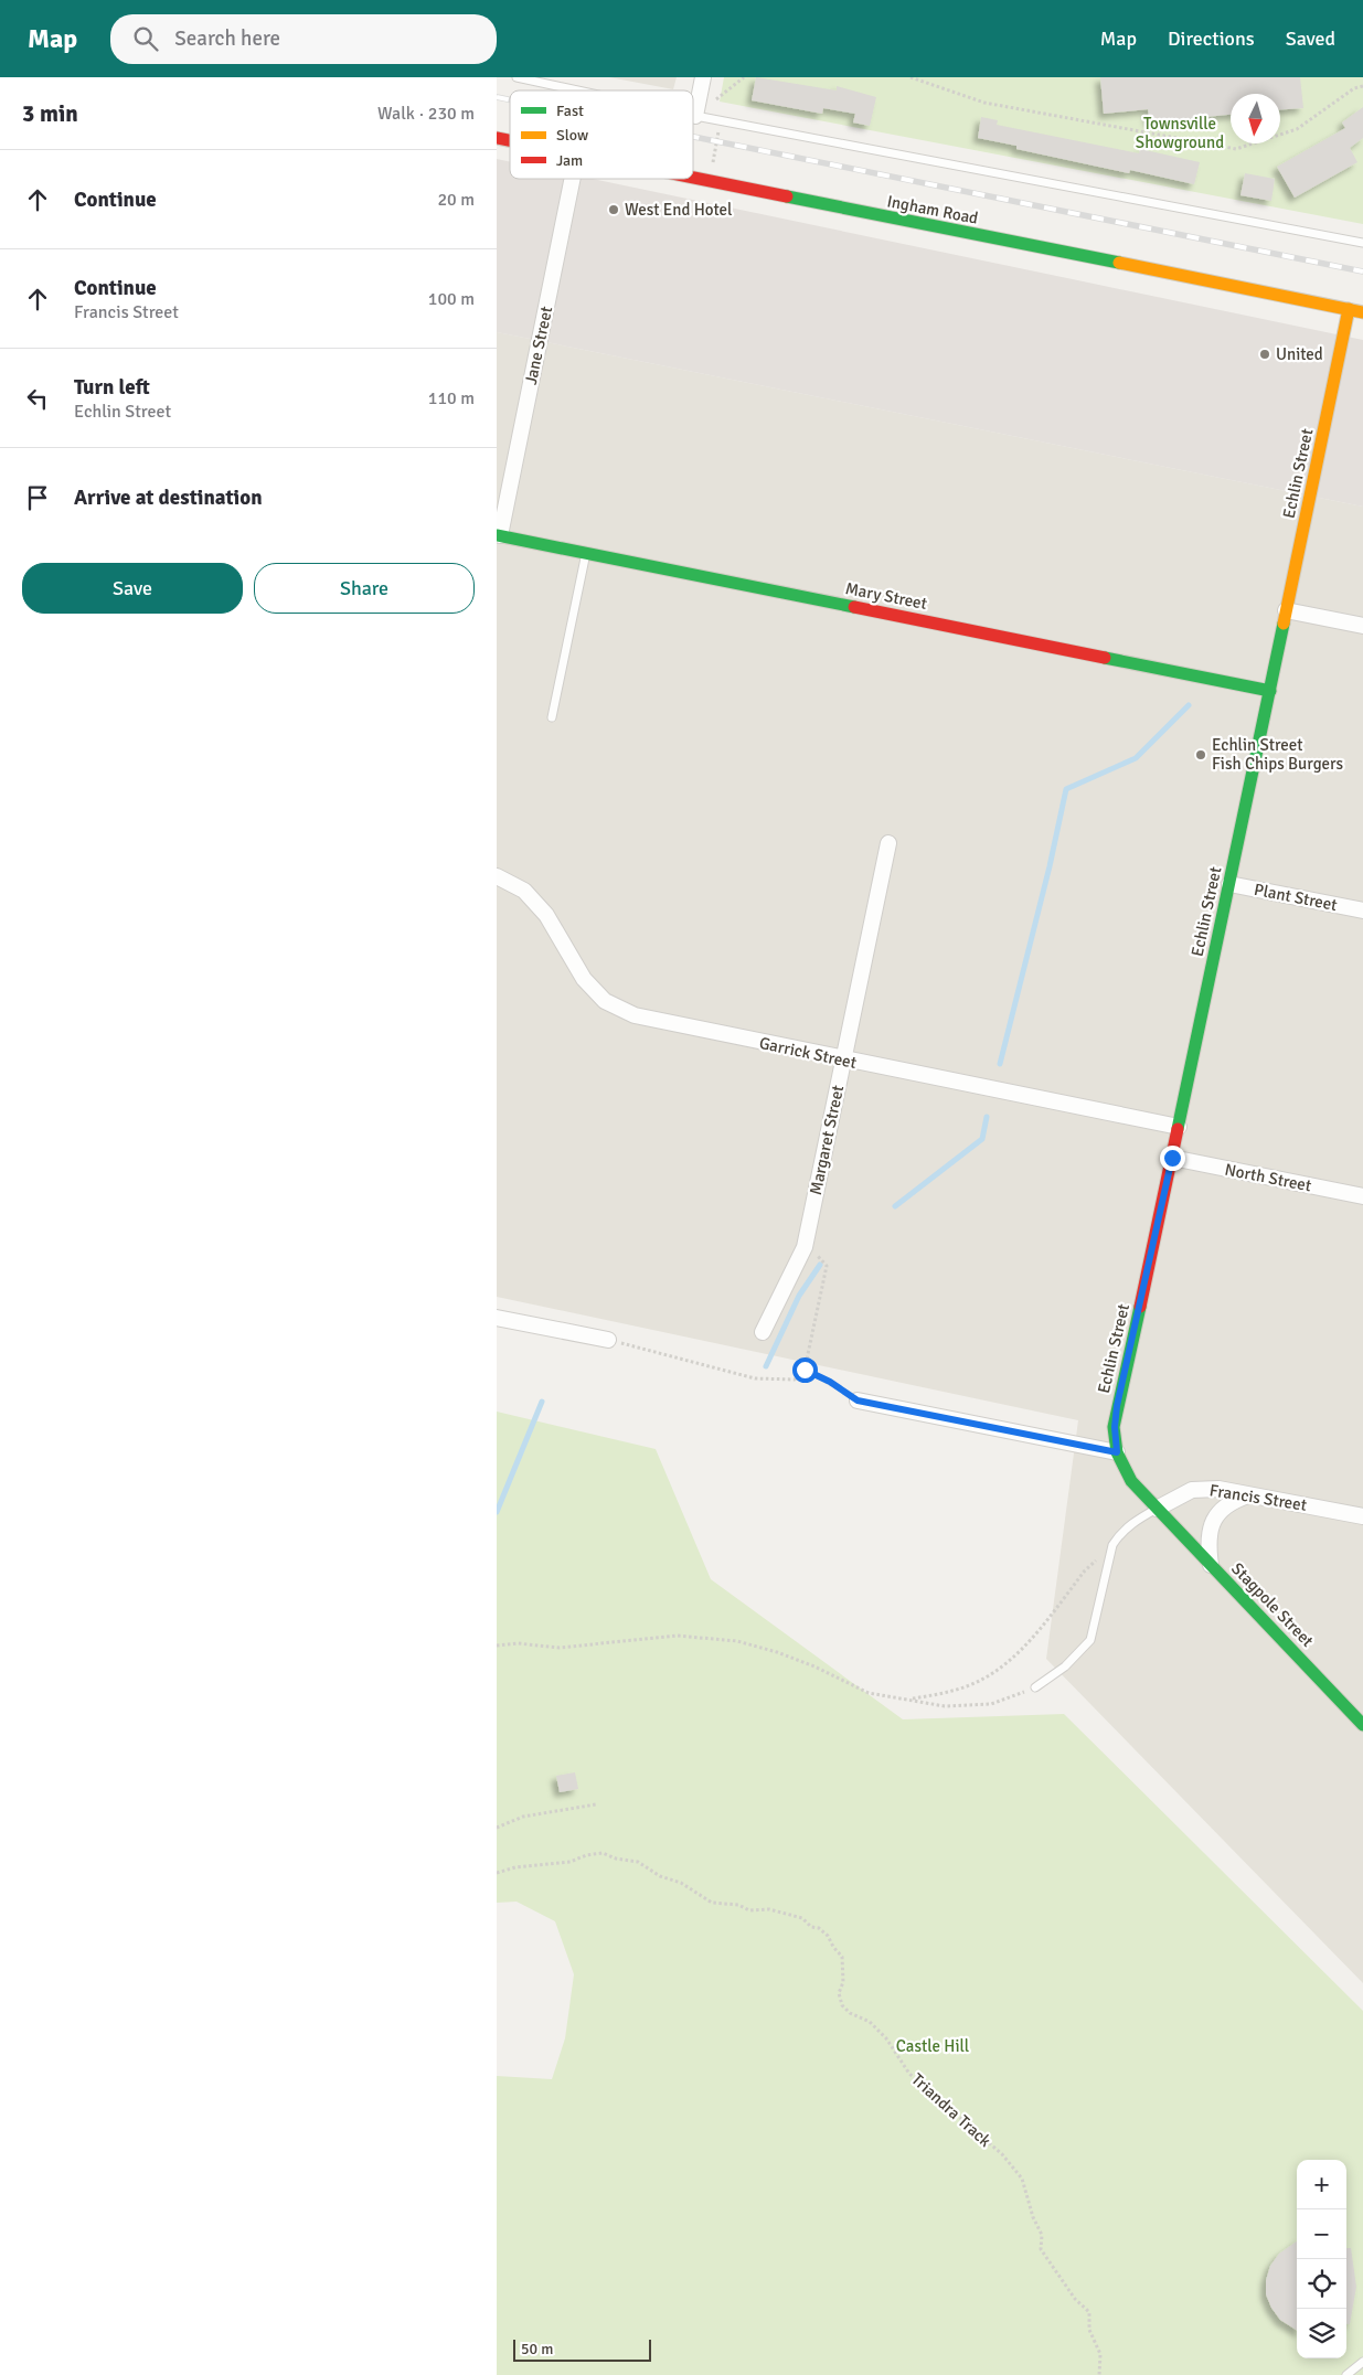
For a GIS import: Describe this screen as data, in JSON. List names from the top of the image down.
{
  "streets": {
    "street": [
      "Ingham Road",
      "Jane Street",
      "Echlin Street",
      "Mary Street",
      "Plant Street",
      "Garrick Street",
      "Margaret Street",
      "North Street",
      "Francis Street",
      "Stagpole Street"
    ],
    "path": ["Triandra Track"]
  },
  "crossings": [
    ["Ingham Road", "Echlin Street"],
    ["Jane Street", "Mary Street"],
    ["Echlin Street", "Mary Street"],
    ["Echlin Street", "Plant Street"],
    ["Echlin Street", "Garrick Street"],
    ["Echlin Street", "North Street"],
    ["Echlin Street", "Francis Street"],
    ["Echlin Street", "Stagpole Street"],
    ["Garrick Street", "Margaret Street"],
    ["Francis Street", "Stagpole Street"]
  ],
  "parks": ["Townsville Showground", "Castle Hill"],
  "places": ["West End Hotel", "United", "Echlin Street Fish Chips Burgers"],
  "legend": ["Fast", "Slow", "Jam"],
  "scale_bar": "50 m",
  "north": "bottom",
  "page": {
    "header": "Map",
    "search": "Search here",
    "nav": ["Map", "Directions", "Saved"],
    "heading": ["3 min", "Walk · 230 m"],
    "list": [
      ["Continue", "20 m"],
      ["Continue", "Francis Street", "100 m"],
      ["Turn left", "Echlin Street", "110 m"],
      "Arrive at destination"
    ],
    "buttons": ["Save", "Share"],
    "map_buttons": ["+", "−"],
    "scale": "50 m"
  }
}
